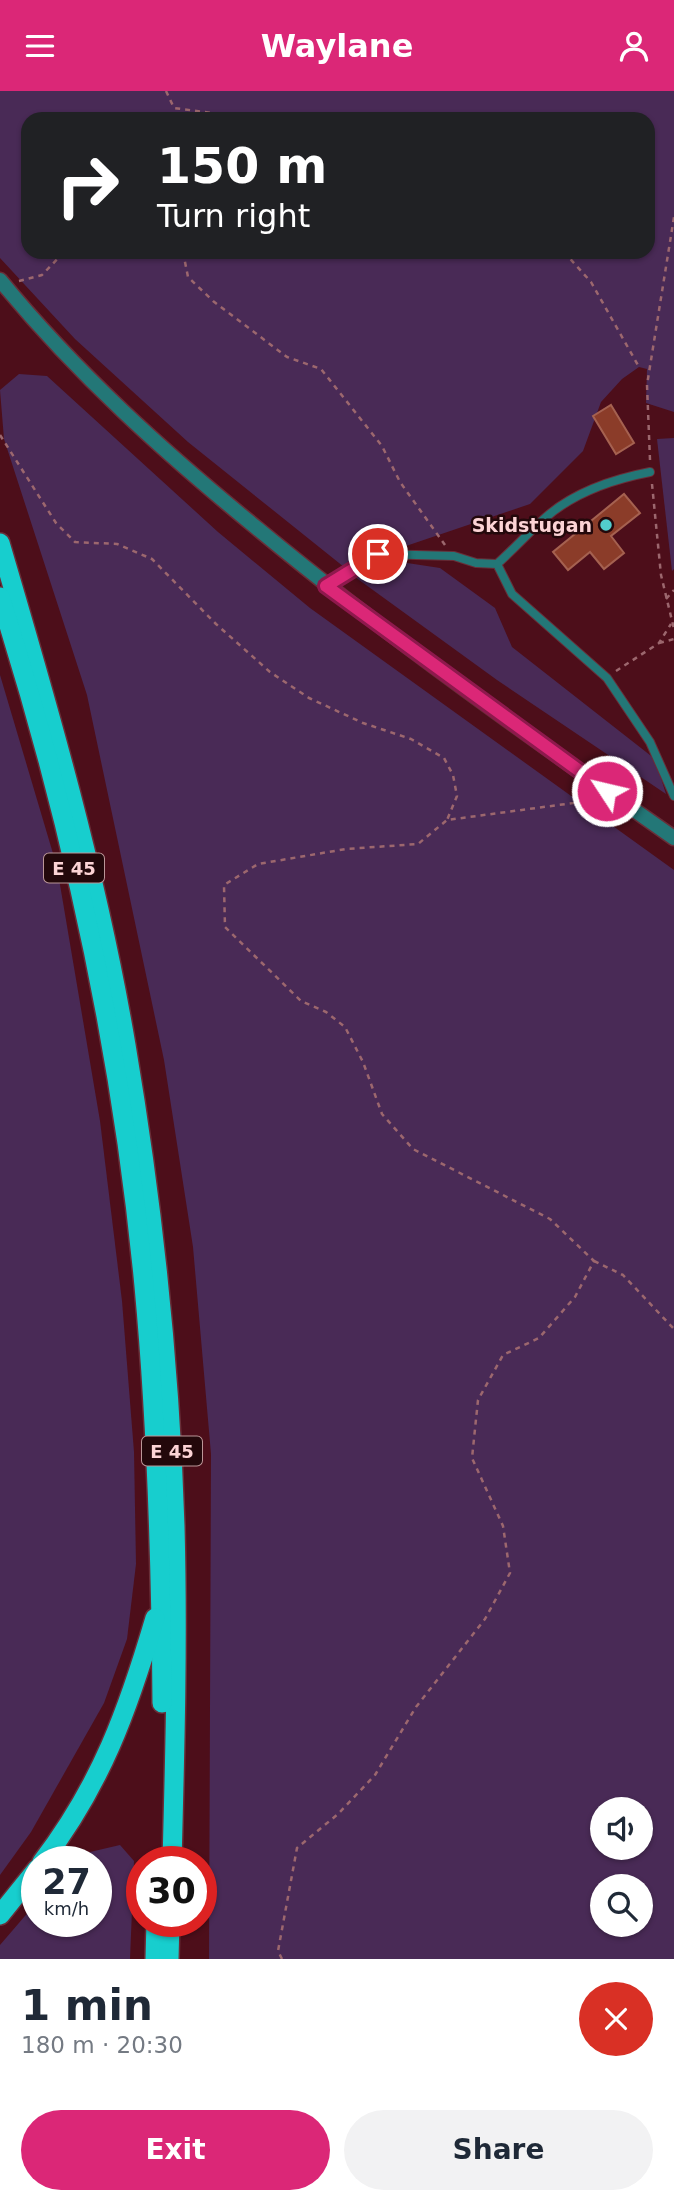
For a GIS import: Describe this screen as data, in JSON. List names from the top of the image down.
{
  "streets": {
    "highway": ["E 45"]
  },
  "places": ["Skidstugan"],
  "page": {
    "header": "Waylane",
    "turn": ["150 m", "Turn right"],
    "speed": "27 km/h",
    "limit": "30",
    "heading": ["1 min", "180 m · 20:30"],
    "buttons": ["Exit", "Share"]
  }
}
